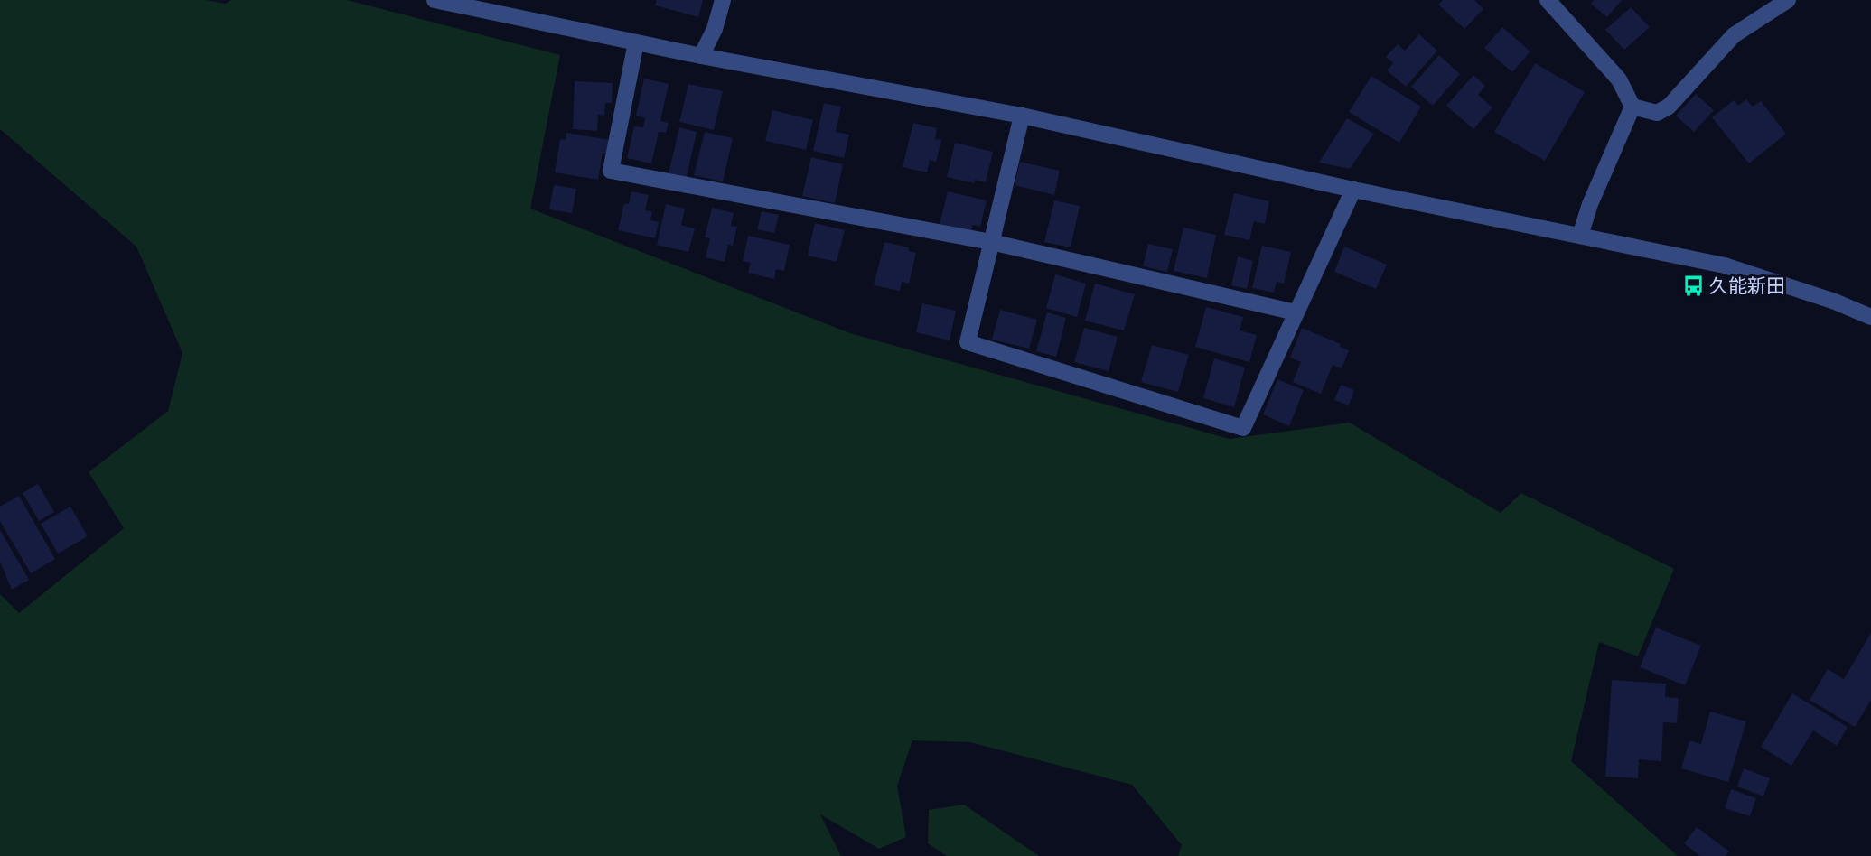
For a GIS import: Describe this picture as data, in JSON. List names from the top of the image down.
{
  "places": {
    "bus stop": ["久能新田"]
  }
}
